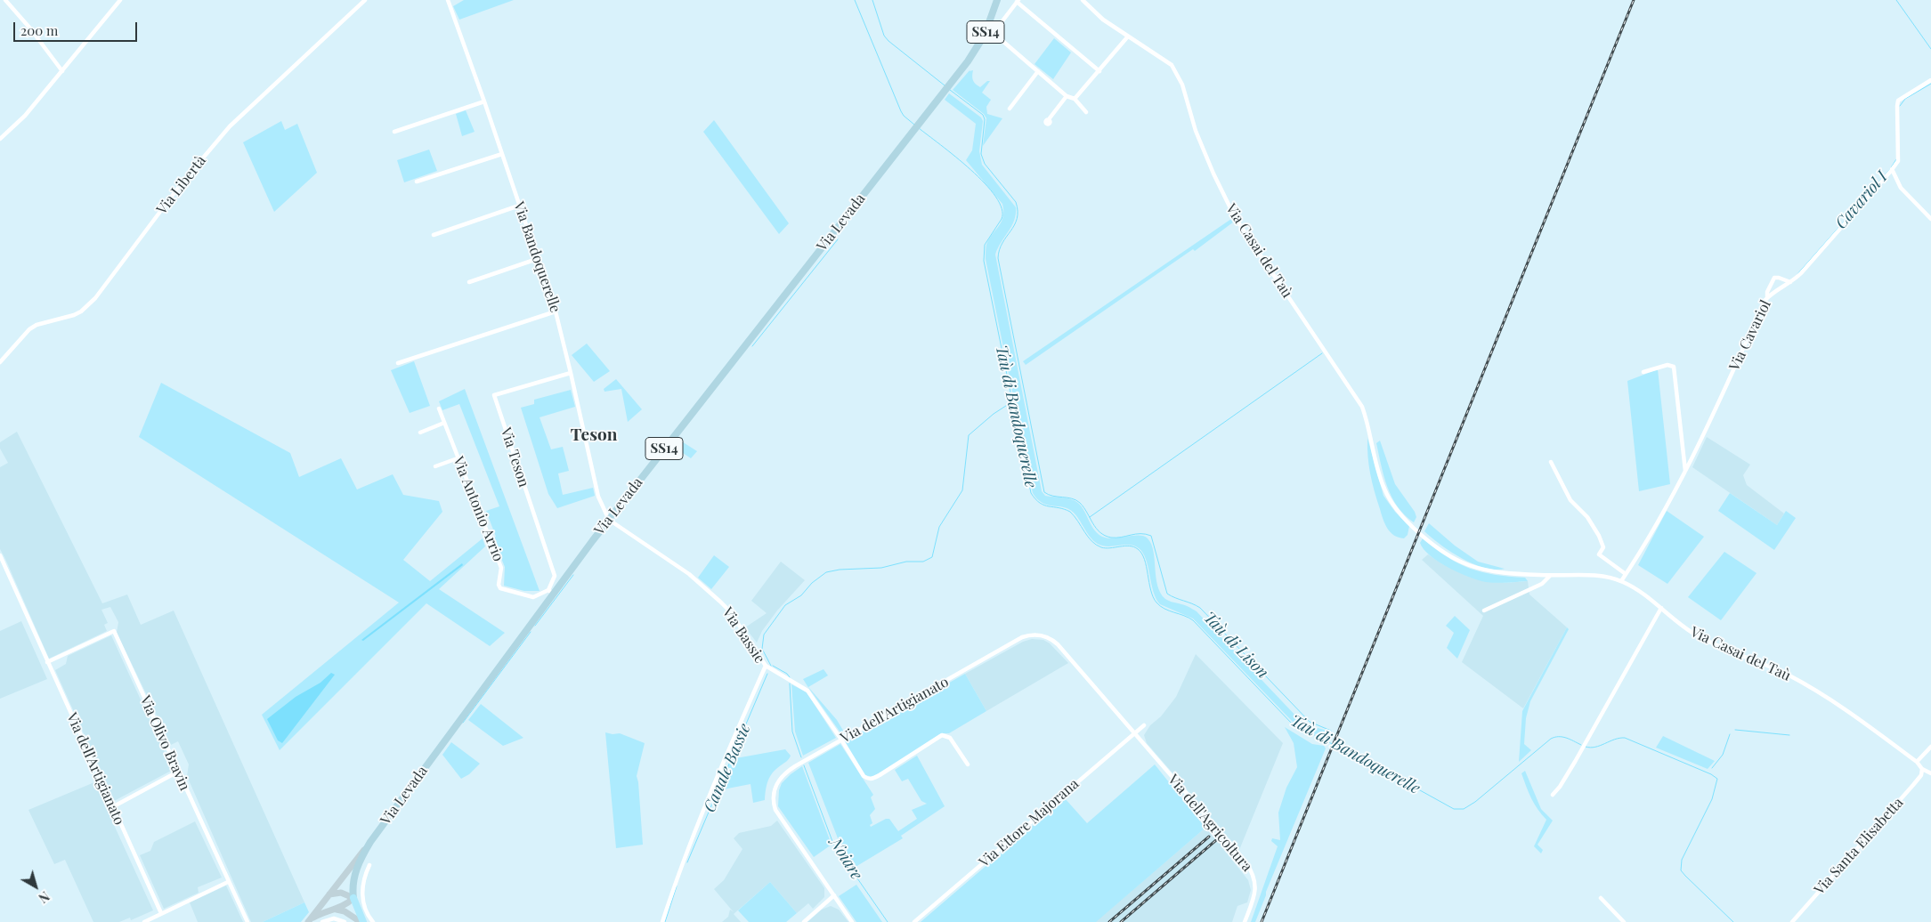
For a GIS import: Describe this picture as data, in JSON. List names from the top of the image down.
{
  "streets": {
    "main road": ["SS14", "Via Levada"],
    "street": [
      "Via Libertà",
      "Via Casai del Taù",
      "Via Bandoquerelle",
      "Via Cavariol",
      "Via Teson",
      "Via Antonio Arrio",
      "Via Bassie",
      "Via dell'Artigianato",
      "Via Olivo Bravin",
      "Via Ettore Majorana",
      "Via dell'Agricoltura",
      "Via Santa Elisabetta"
    ]
  },
  "crossings": [
    ["SS14", "Via Levada"],
    ["Via Levada", "Via Bandoquerelle"],
    ["Via Levada", "Via Teson"],
    ["Via Levada", "Via Antonio Arrio"],
    ["Via Levada", "Via Bassie"],
    ["Via Casai del Taù", "Via Cavariol"],
    ["Via Casai del Taù", "Via Santa Elisabetta"],
    ["Via Bandoquerelle", "Via Teson"],
    ["Via Bandoquerelle", "Via Bassie"],
    ["Via Teson", "Via Antonio Arrio"],
    ["Via dell'Artigianato", "Via Olivo Bravin"],
    ["Via dell'Artigianato", "Via Ettore Majorana"],
    ["Via dell'Artigianato", "Via dell'Agricoltura"],
    ["Via Ettore Majorana", "Via dell'Agricoltura"]
  ],
  "districts": ["Teson"],
  "water": [
    "Cavariol I",
    "Taù di Bandoquerelle",
    "Taù di Lison",
    "Canale Bassie",
    "Noiare"
  ],
  "scale_bar": "200 m",
  "north": "bottom right"
}
